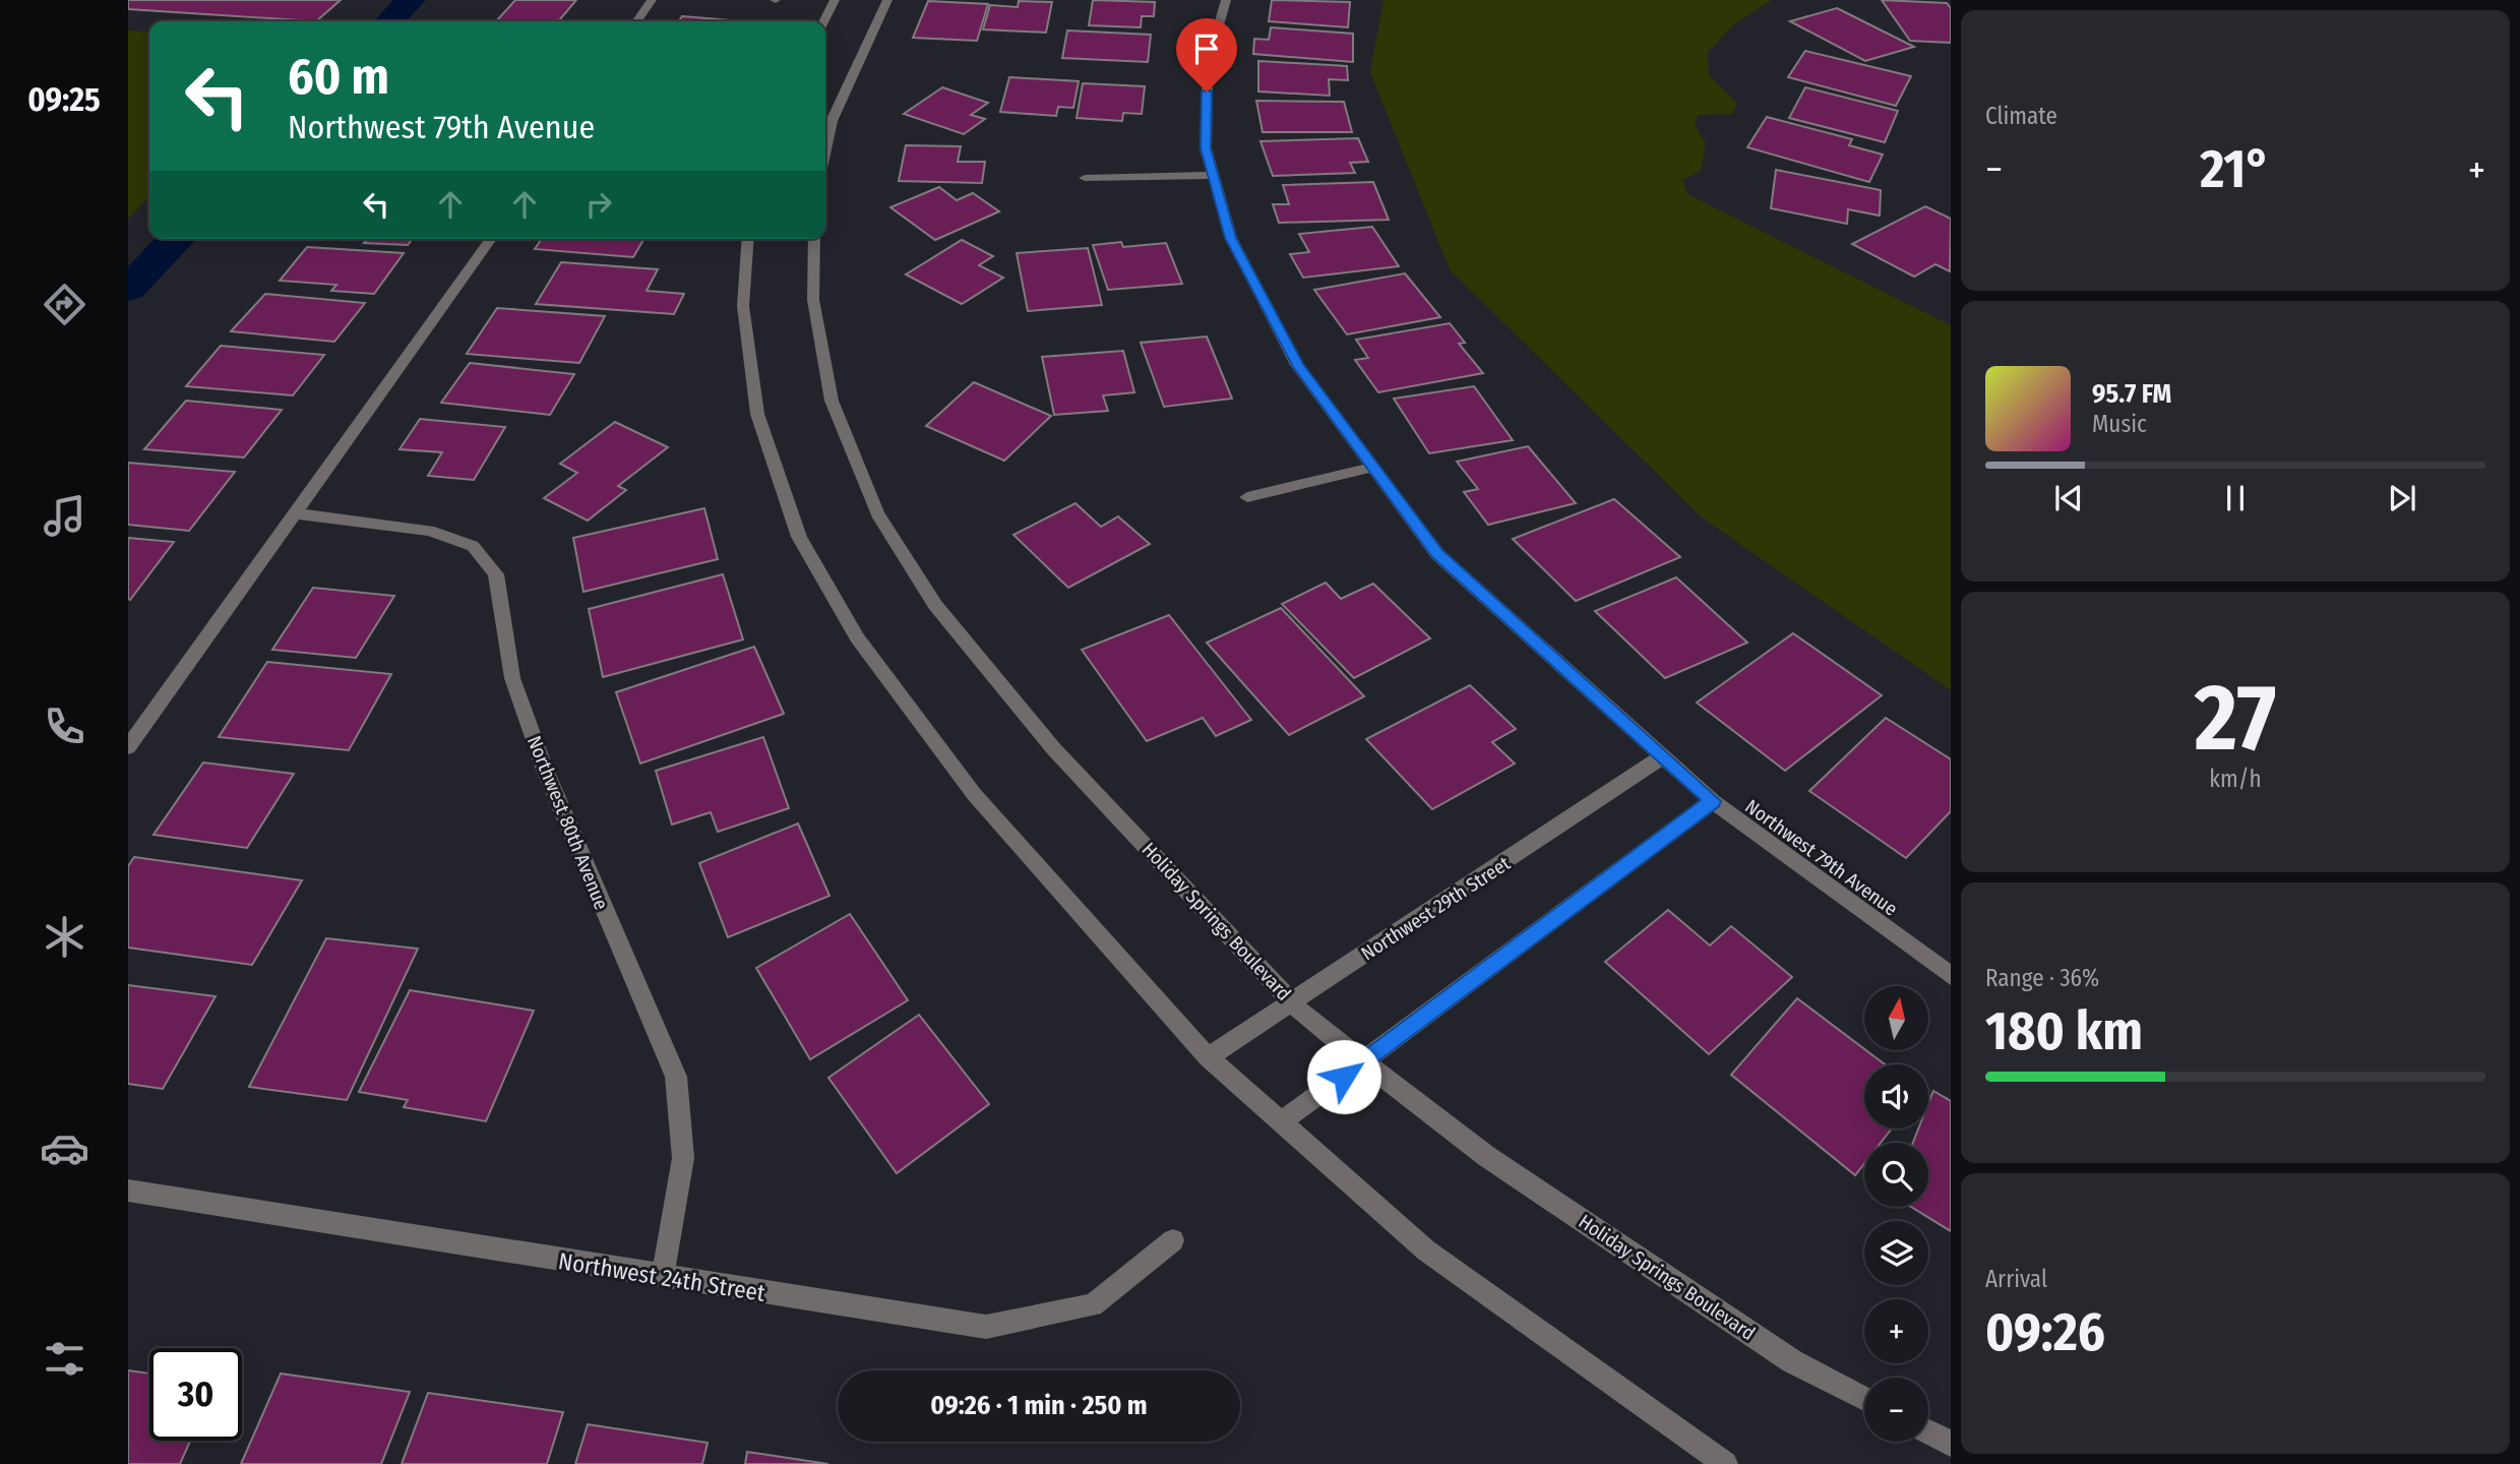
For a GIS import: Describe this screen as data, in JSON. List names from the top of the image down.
{
  "streets": {
    "street": [
      "Northwest 80th Avenue",
      "Northwest 79th Avenue",
      "Northwest 29th Street",
      "Holiday Springs Boulevard",
      "Northwest 24th Street"
    ]
  },
  "crossings": [
    ["Northwest 80th Avenue", "Northwest 24th Street"],
    ["Northwest 79th Avenue", "Northwest 29th Street"],
    ["Northwest 29th Street", "Holiday Springs Boulevard"]
  ],
  "north": "top",
  "page": {
    "tabs": "09:25",
    "tile": [
      "Climate",
      ["27", "km/h"],
      ["Range · 36%", "180 km"],
      ["Arrival", "09:26"]
    ],
    "turn": ["60 m", "Northwest 79th Avenue"],
    "heat": ["−", "21°", "+"],
    "song": ["95.7 FM", "Music"],
    "map_buttons": ["+", "−"],
    "limit": "30",
    "trip": "09:26 · 1 min · 250 m"
  }
}
